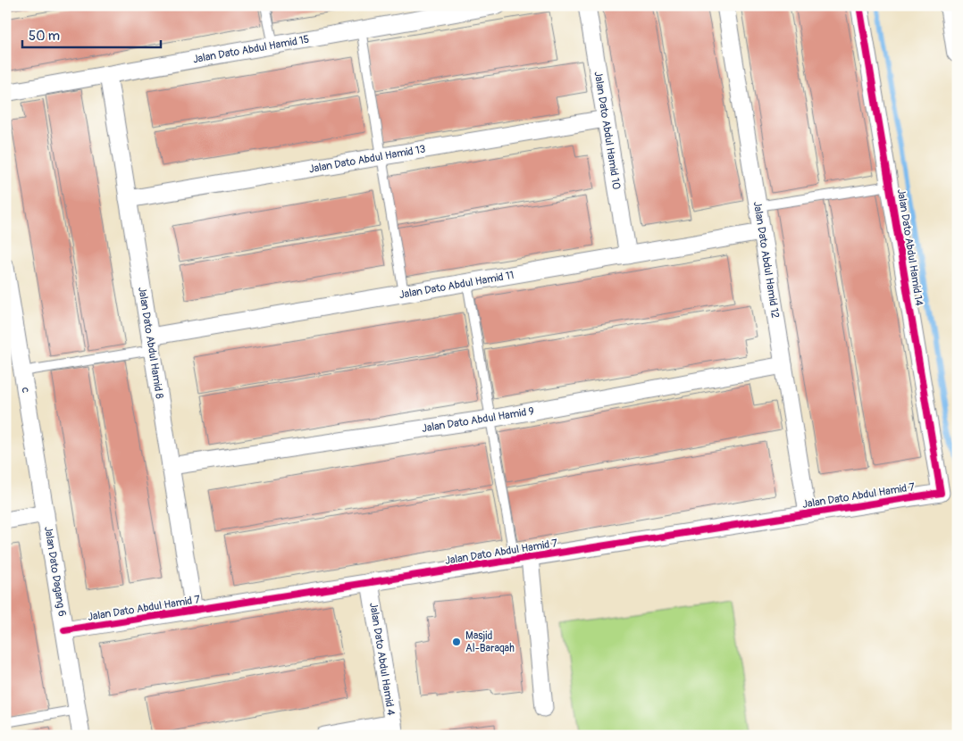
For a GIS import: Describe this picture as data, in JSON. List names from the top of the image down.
{
  "streets": {
    "street": [
      "Jalan Dato Abdul Hamid 15",
      "Jalan Dato Abdul Hamid 10",
      "Jalan Dato Abdul Hamid 13",
      "Jalan Dato Abdul Hamid 14",
      "Jalan Dato Abdul Hamid 12",
      "Jalan Dato Abdul Hamid 11",
      "Jalan Dato Abdul Hamid 8",
      "c",
      "Jalan Dato Abdul Hamid 9",
      "Jalan Dato Abdul Hamid 7",
      "Jalan Dato Dagang 6",
      "Jalan Dato Abdul Hamid 4"
    ]
  },
  "crossings": [
    ["Jalan Dato Abdul Hamid 15", "Jalan Dato Abdul Hamid 8"],
    ["Jalan Dato Abdul Hamid 10", "Jalan Dato Abdul Hamid 13"],
    ["Jalan Dato Abdul Hamid 10", "Jalan Dato Abdul Hamid 11"],
    ["Jalan Dato Abdul Hamid 13", "Jalan Dato Abdul Hamid 8"],
    ["Jalan Dato Abdul Hamid 14", "Jalan Dato Abdul Hamid 7"],
    ["Jalan Dato Abdul Hamid 12", "Jalan Dato Abdul Hamid 11"],
    ["Jalan Dato Abdul Hamid 12", "Jalan Dato Abdul Hamid 9"],
    ["Jalan Dato Abdul Hamid 12", "Jalan Dato Abdul Hamid 7"],
    ["Jalan Dato Abdul Hamid 11", "Jalan Dato Abdul Hamid 8"],
    ["Jalan Dato Abdul Hamid 8", "Jalan Dato Abdul Hamid 9"],
    ["Jalan Dato Abdul Hamid 8", "Jalan Dato Abdul Hamid 7"],
    ["c", "Jalan Dato Dagang 6"],
    ["Jalan Dato Abdul Hamid 7", "Jalan Dato Dagang 6"],
    ["Jalan Dato Abdul Hamid 7", "Jalan Dato Abdul Hamid 4"]
  ],
  "places": ["Masjid Al-Baraqah"],
  "scale_bar": "50 m"
}
